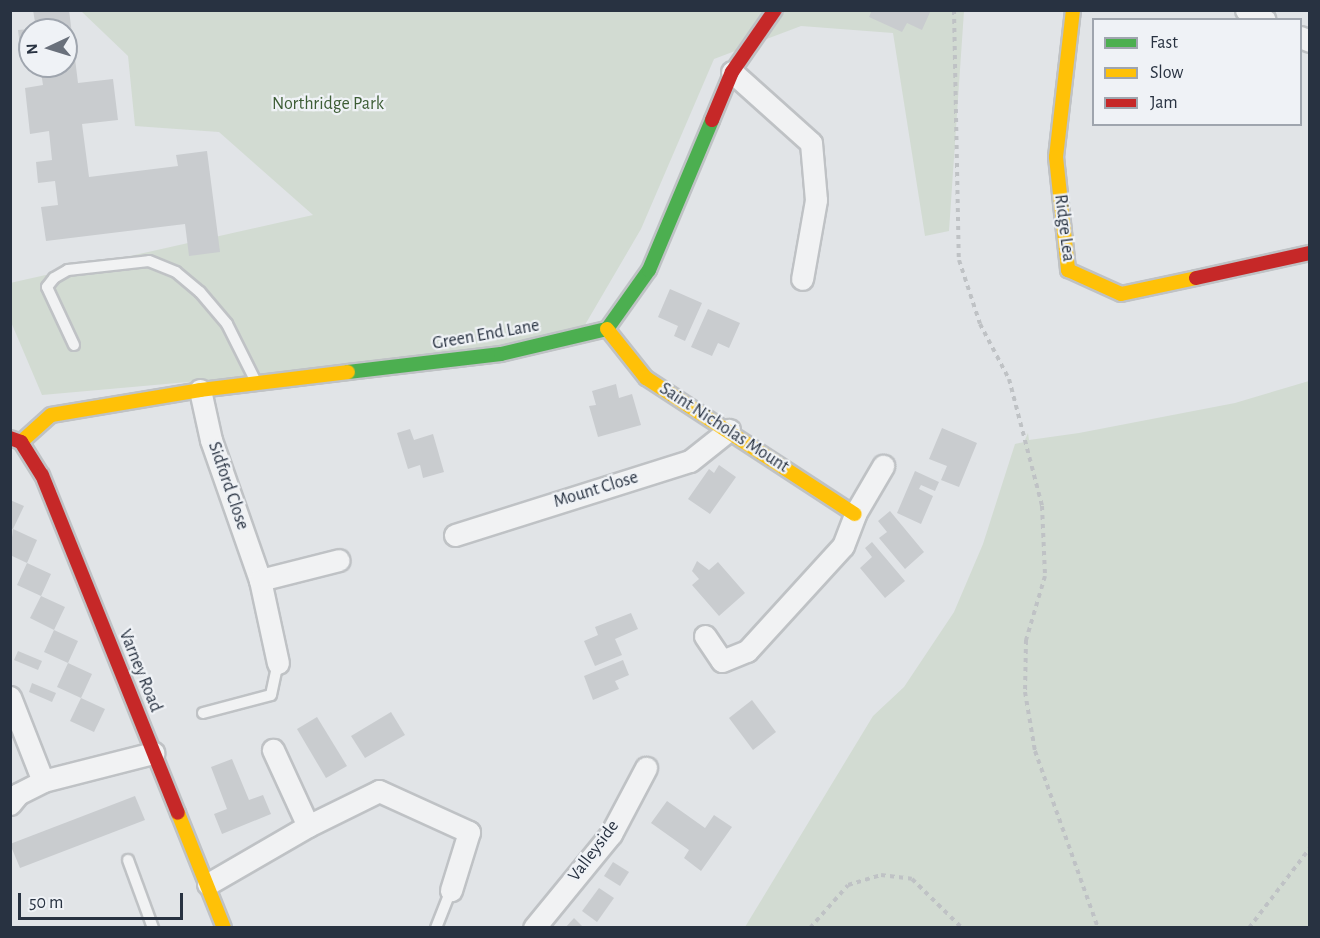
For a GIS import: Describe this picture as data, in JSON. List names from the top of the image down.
{
  "streets": {
    "street": [
      "Ridge Lea",
      "Green End Lane",
      "Saint Nicholas Mount",
      "Sidford Close",
      "Mount Close",
      "Varney Road",
      "Valleyside"
    ]
  },
  "crossings": [
    ["Green End Lane", "Saint Nicholas Mount"],
    ["Green End Lane", "Sidford Close"],
    ["Green End Lane", "Varney Road"],
    ["Saint Nicholas Mount", "Mount Close"]
  ],
  "parks": ["Northridge Park"],
  "legend": ["Fast", "Slow", "Jam"],
  "scale_bar": "50 m",
  "north": "left"
}
